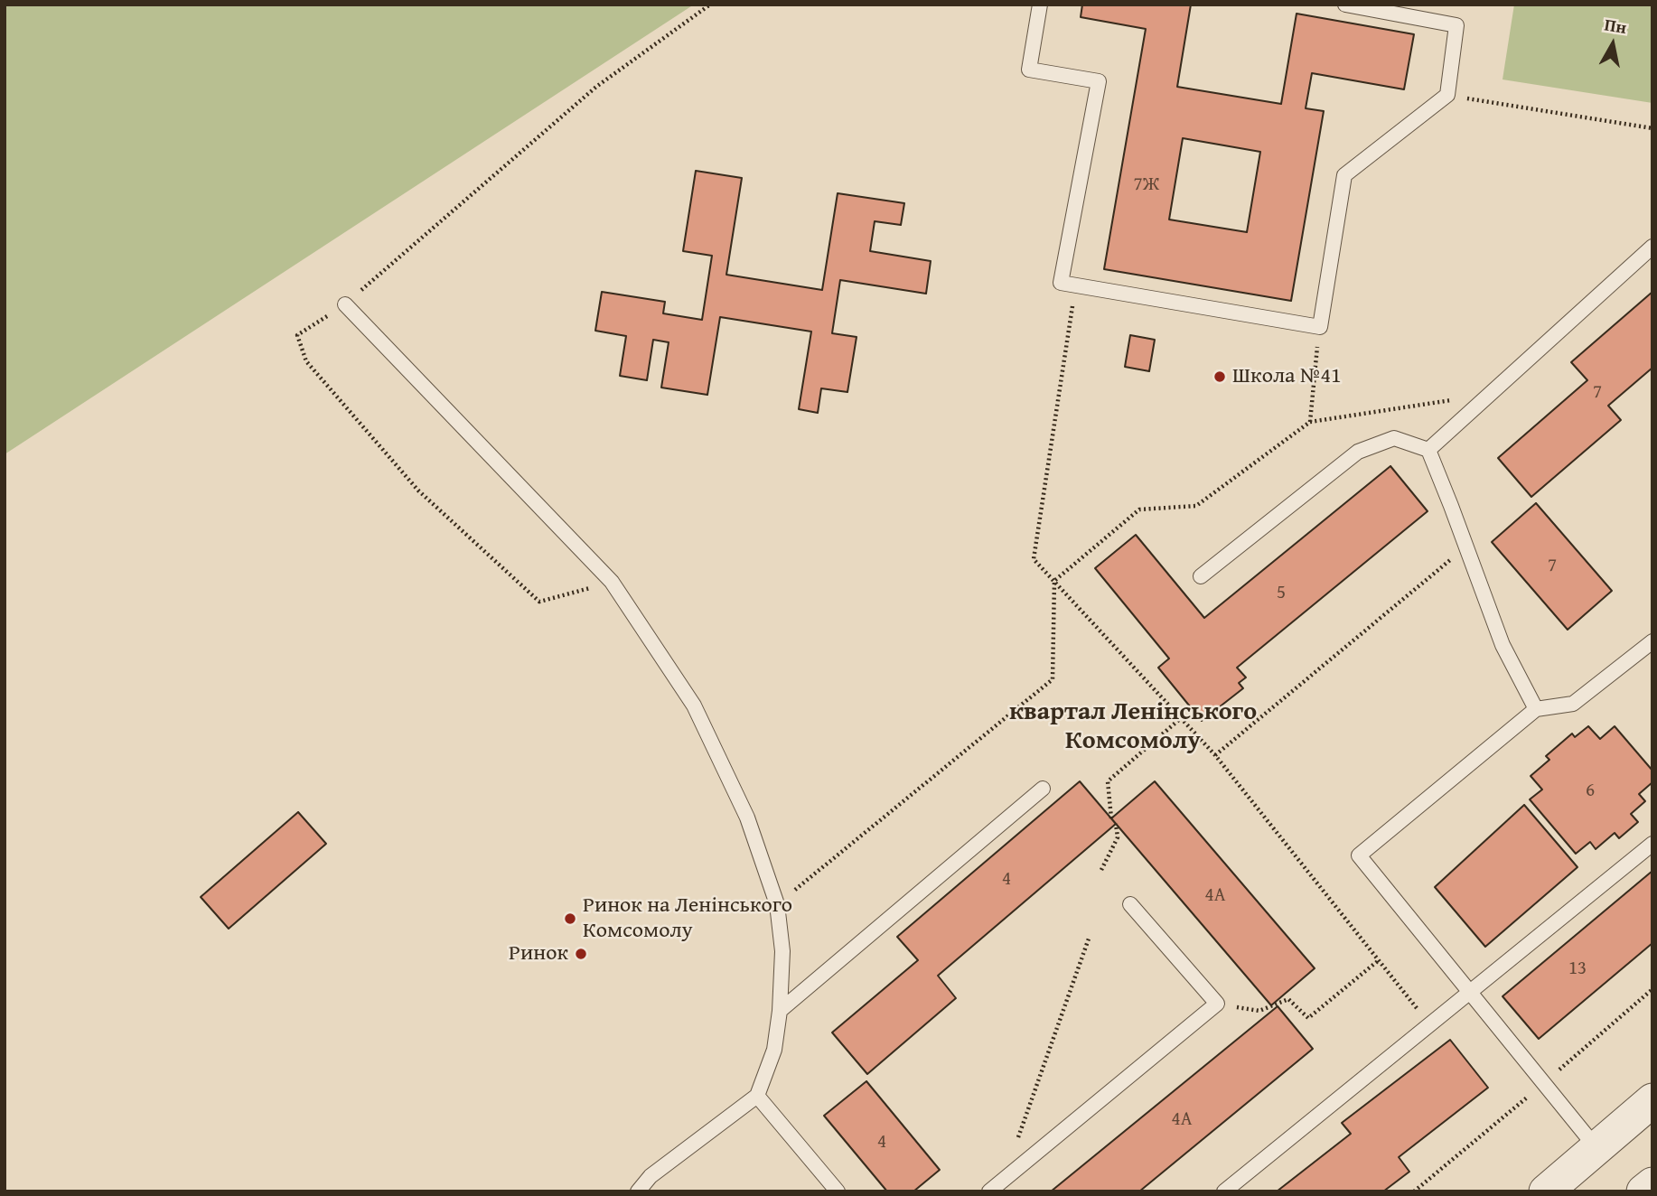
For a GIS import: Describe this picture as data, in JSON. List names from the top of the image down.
{
  "districts": ["квартал Ленінського Комсомолу"],
  "places": ["Школа №41", "Ринок на Ленінського Комсомолу", "Ринок"],
  "house_numbers": [
    "7Ж",
    "7",
    "7",
    "5",
    "6",
    "4",
    "4А",
    "13",
    "4А",
    "4"
  ],
  "north": "top"
}
